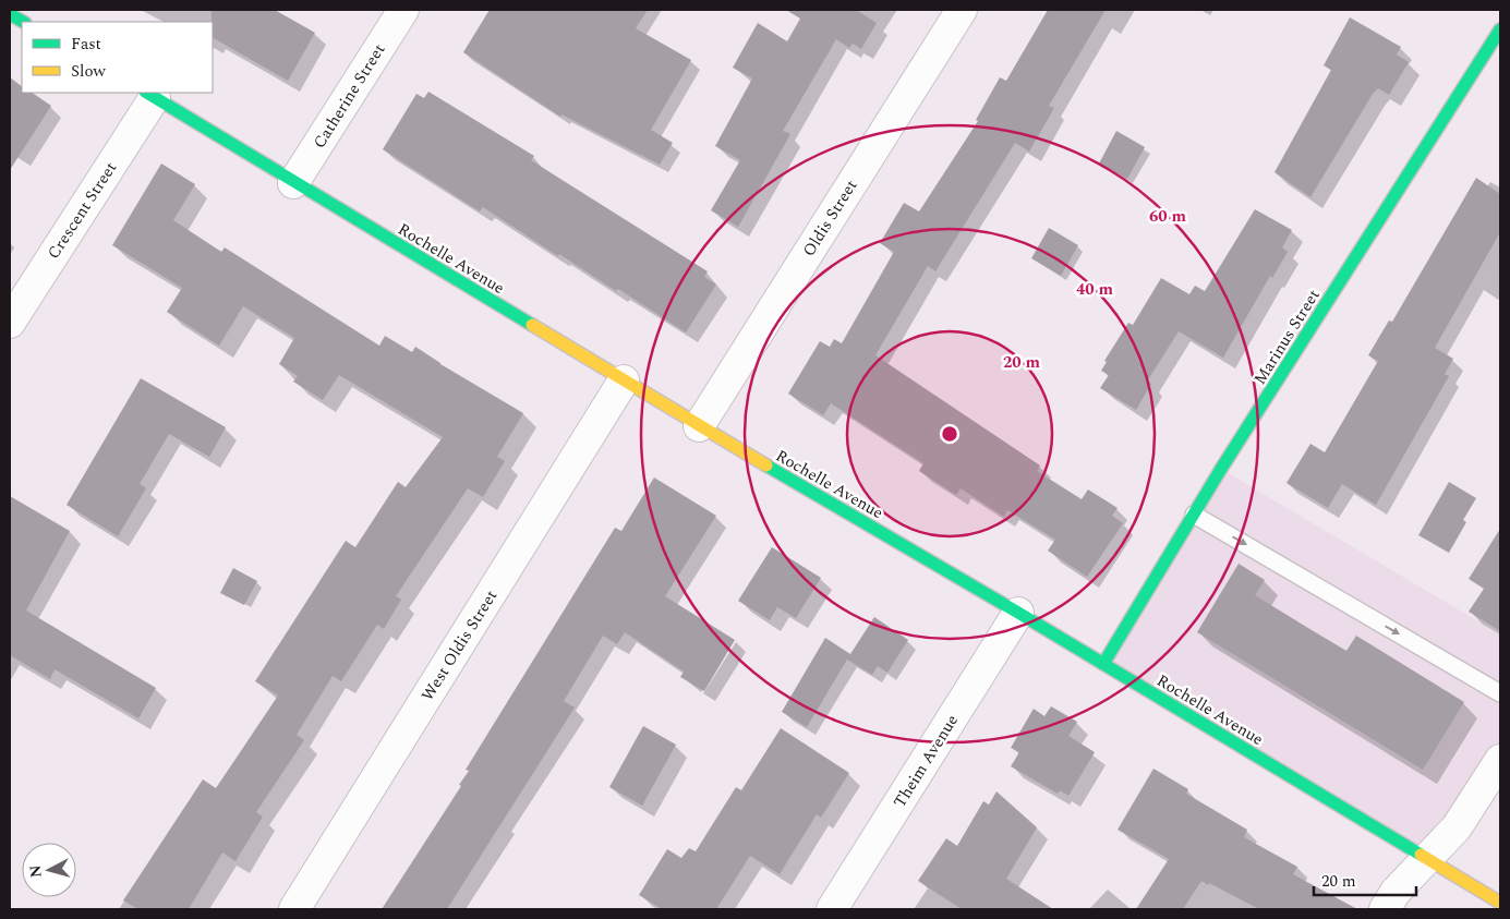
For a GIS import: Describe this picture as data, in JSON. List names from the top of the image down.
{
  "streets": {
    "street": [
      "Catherine Street",
      "Crescent Street",
      "Oldis Street",
      "Rochelle Avenue",
      "Marinus Street",
      "West Oldis Street",
      "Theim Avenue"
    ]
  },
  "crossings": [
    ["Catherine Street", "Rochelle Avenue"],
    ["Crescent Street", "Rochelle Avenue"],
    ["Oldis Street", "Rochelle Avenue"],
    ["Rochelle Avenue", "Marinus Street"],
    ["Rochelle Avenue", "West Oldis Street"],
    ["Rochelle Avenue", "Theim Avenue"]
  ],
  "legend": ["Fast", "Slow"],
  "scale_bar": "20 m",
  "north": "left",
  "rings": ["60 m", "40 m", "20 m"]
}
